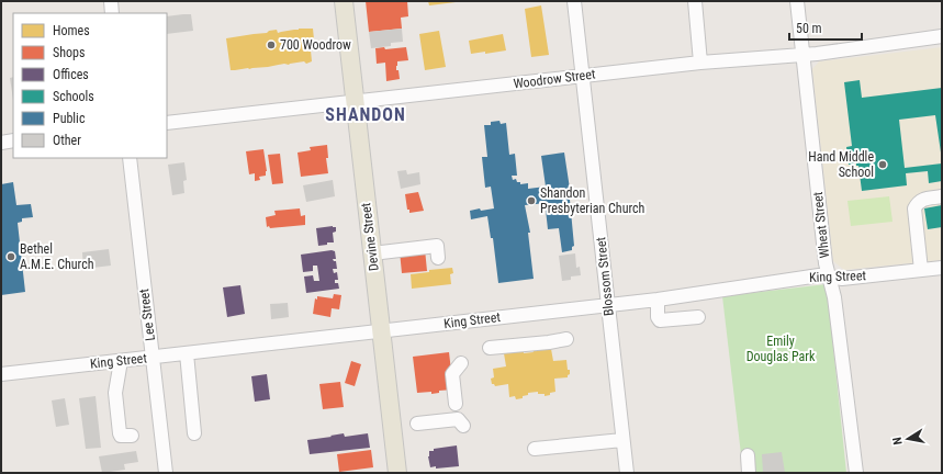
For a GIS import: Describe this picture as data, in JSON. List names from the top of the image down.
{
  "streets": {
    "main road": ["Devine Street"],
    "street": [
      "Woodrow Street",
      "Wheat Street",
      "Blossom Street",
      "King Street",
      "Lee Street"
    ]
  },
  "crossings": [
    ["Woodrow Street", "Wheat Street"],
    ["Woodrow Street", "Devine Street"],
    ["Woodrow Street", "Blossom Street"],
    ["Wheat Street", "King Street"],
    ["Devine Street", "King Street"],
    ["Blossom Street", "King Street"],
    ["King Street", "Lee Street"]
  ],
  "districts": ["SHANDON"],
  "parks": ["Emily Douglas Park"],
  "places": [
    "700 Woodrow",
    "Hand Middle School",
    "Shandon Presbyterian Church",
    "Bethel A.M.E. Church"
  ],
  "legend": [
    "Homes",
    "Shops",
    "Offices",
    "Schools",
    "Public",
    "Other"
  ],
  "scale_bar": "50 m",
  "north": "left"
}
